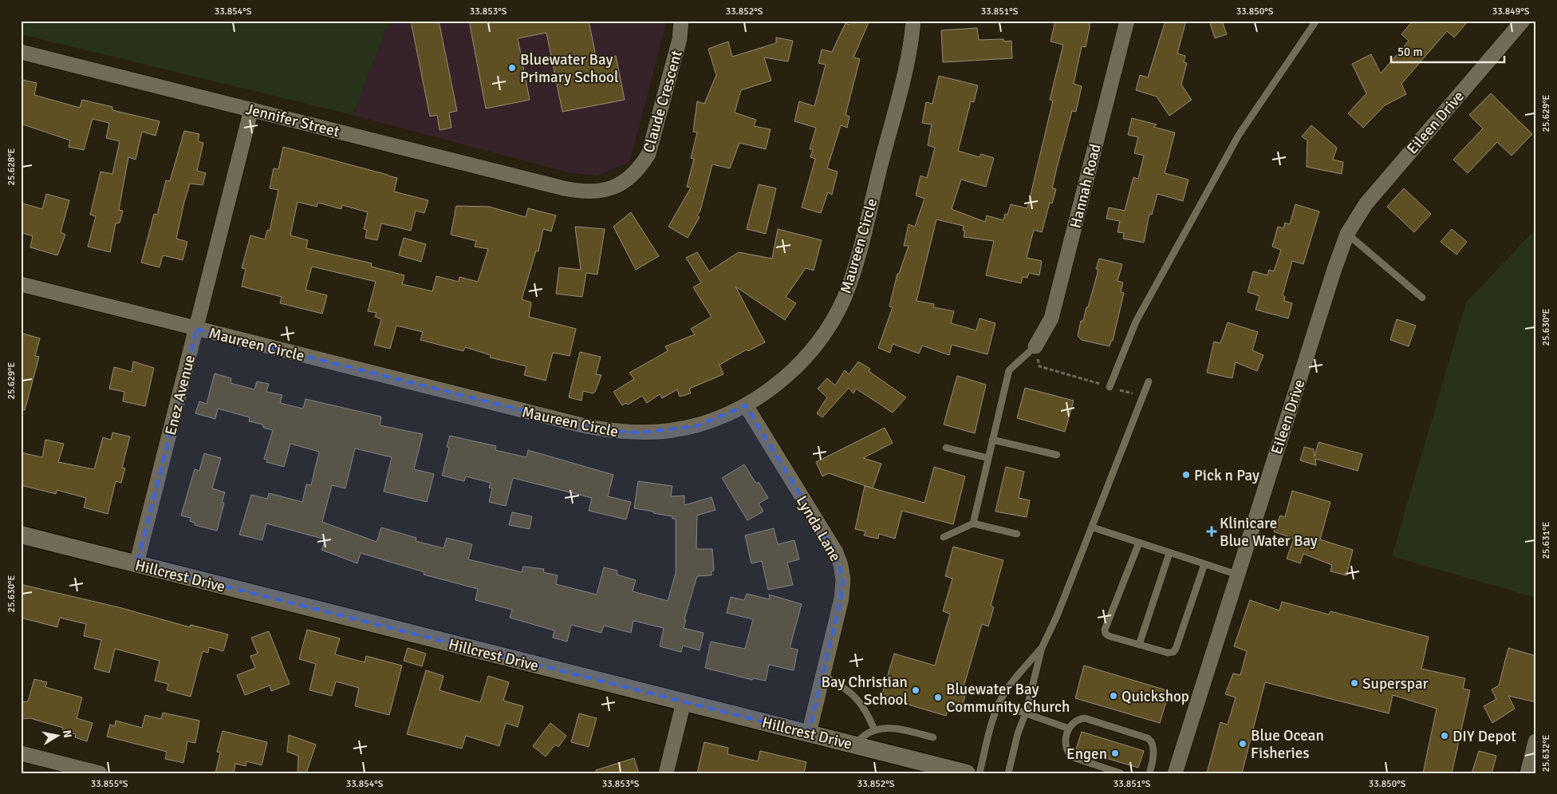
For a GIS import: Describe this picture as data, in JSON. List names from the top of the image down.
{
  "streets": {
    "street": [
      "Claude Crescent",
      "Jennifer Street",
      "Eileen Drive",
      "Hannah Road",
      "Maureen Circle",
      "Enez Avenue",
      "Lynda Lane",
      "Hillcrest Drive"
    ]
  },
  "crossings": [
    ["Claude Crescent", "Jennifer Street"],
    ["Jennifer Street", "Enez Avenue"],
    ["Maureen Circle", "Enez Avenue"],
    ["Maureen Circle", "Lynda Lane"],
    ["Enez Avenue", "Hillcrest Drive"],
    ["Lynda Lane", "Hillcrest Drive"]
  ],
  "places": {
    "other": [
      "Bluewater Bay Primary School",
      "Pick n Pay",
      "Superspar",
      "Bay Christian School",
      "Quickshop",
      "Bluewater Bay Community Church",
      "DIY Depot",
      "Blue Ocean Fisheries",
      "Engen"
    ],
    "health": ["Klinicare Blue Water Bay"]
  },
  "scale_bar": "50 m",
  "north": "right",
  "coordinates": [
    "33.854°S",
    "33.853°S",
    "33.852°S",
    "33.851°S",
    "33.850°S",
    "33.849°S",
    "25.629°E",
    "25.628°E",
    "25.630°E",
    "25.631°E",
    "25.632°E",
    "33.855°S"
  ]
}
